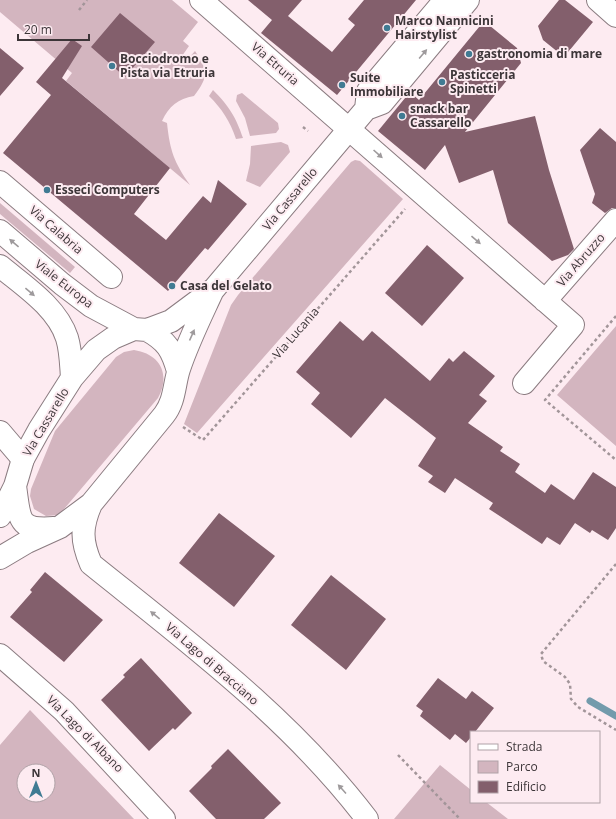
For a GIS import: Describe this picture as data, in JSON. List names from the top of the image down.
{
  "streets": {
    "street": [
      "Via Etruria",
      "Via Cassarello",
      "Via Calabria",
      "Via Abruzzo",
      "Viale Europa",
      "Via Lago di Bracciano",
      "Via Lago di Albano"
    ],
    "path": ["Via Lucania"]
  },
  "crossings": [
    ["Via Etruria", "Via Cassarello"],
    ["Via Cassarello", "Viale Europa"],
    ["Via Cassarello", "Via Lucania"],
    ["Via Cassarello", "Via Lago di Bracciano"]
  ],
  "one_way": ["Viale Europa", "Via Lago di Bracciano"],
  "places": [
    "Marco Nannicini Hairstylist",
    "gastronomia di mare",
    "Bocciodromo e Pista via Etruria",
    "Pasticceria Spinetti",
    "Suite Immobiliare",
    "snack bar Cassarello",
    "Esseci Computers",
    "Casa del Gelato"
  ],
  "legend": ["Strada", "Parco", "Edificio"],
  "scale_bar": "20 m",
  "north": "top"
}
